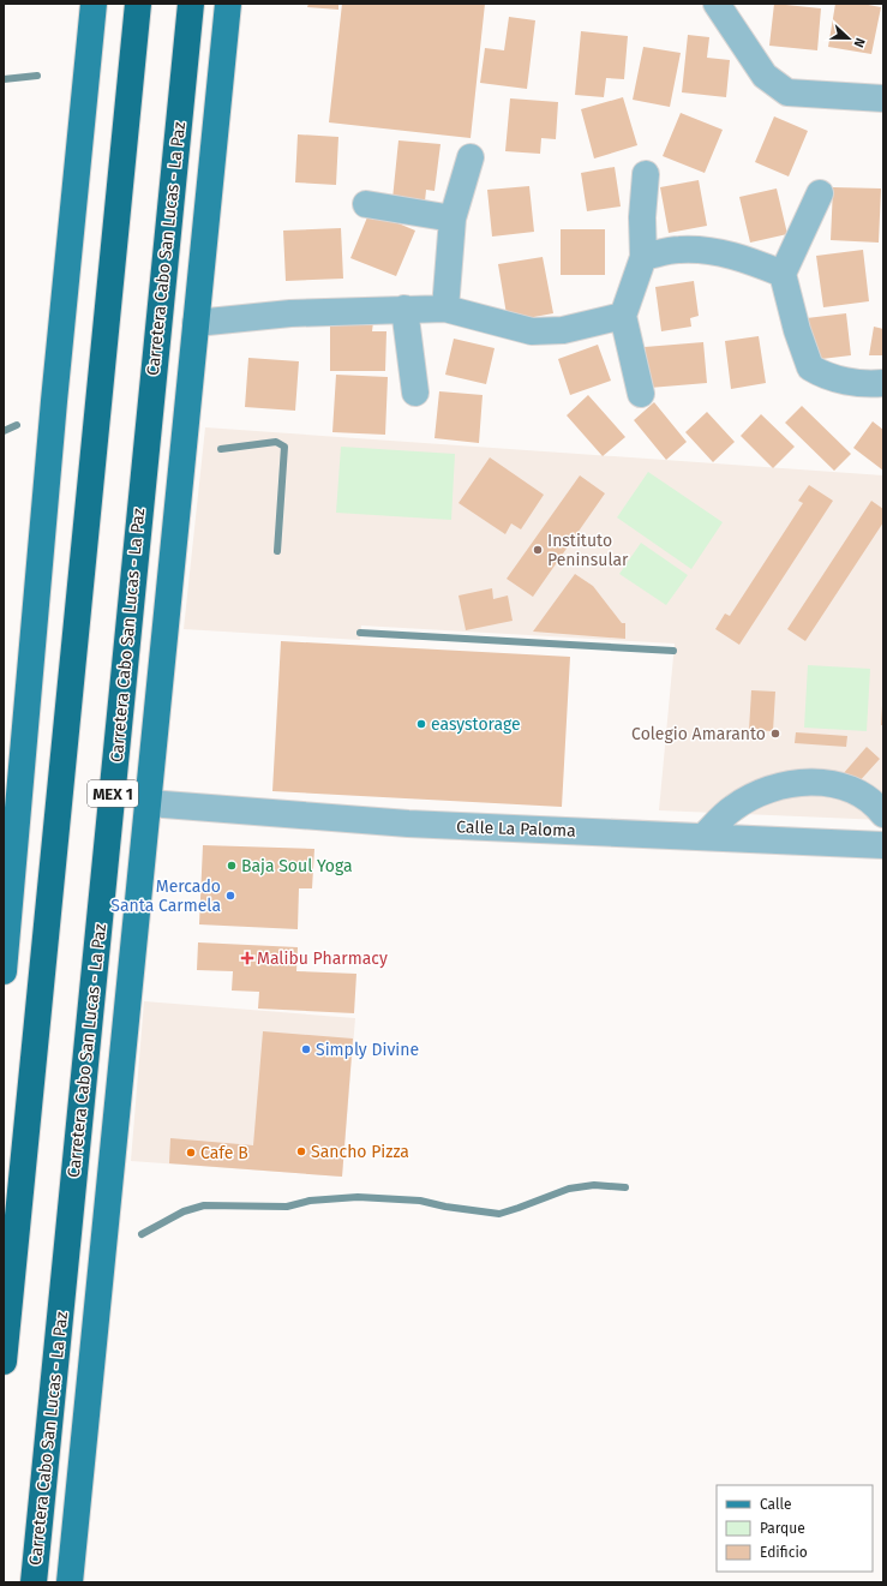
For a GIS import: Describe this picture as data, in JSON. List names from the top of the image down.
{
  "streets": {
    "highway": ["Carretera Cabo San Lucas - La Paz", "MEX 1"],
    "street": ["Calle La Paloma"]
  },
  "places": {
    "other": [
      "Instituto Peninsular",
      "easystorage",
      "Colegio Amaranto",
      "Baja Soul Yoga",
      "Mercado Santa Carmela",
      "Simply Divine",
      "Sancho Pizza",
      "Cafe B"
    ],
    "health": ["Malibu Pharmacy"]
  },
  "legend": ["Calle", "Parque", "Edificio"],
  "north": "right"
}
